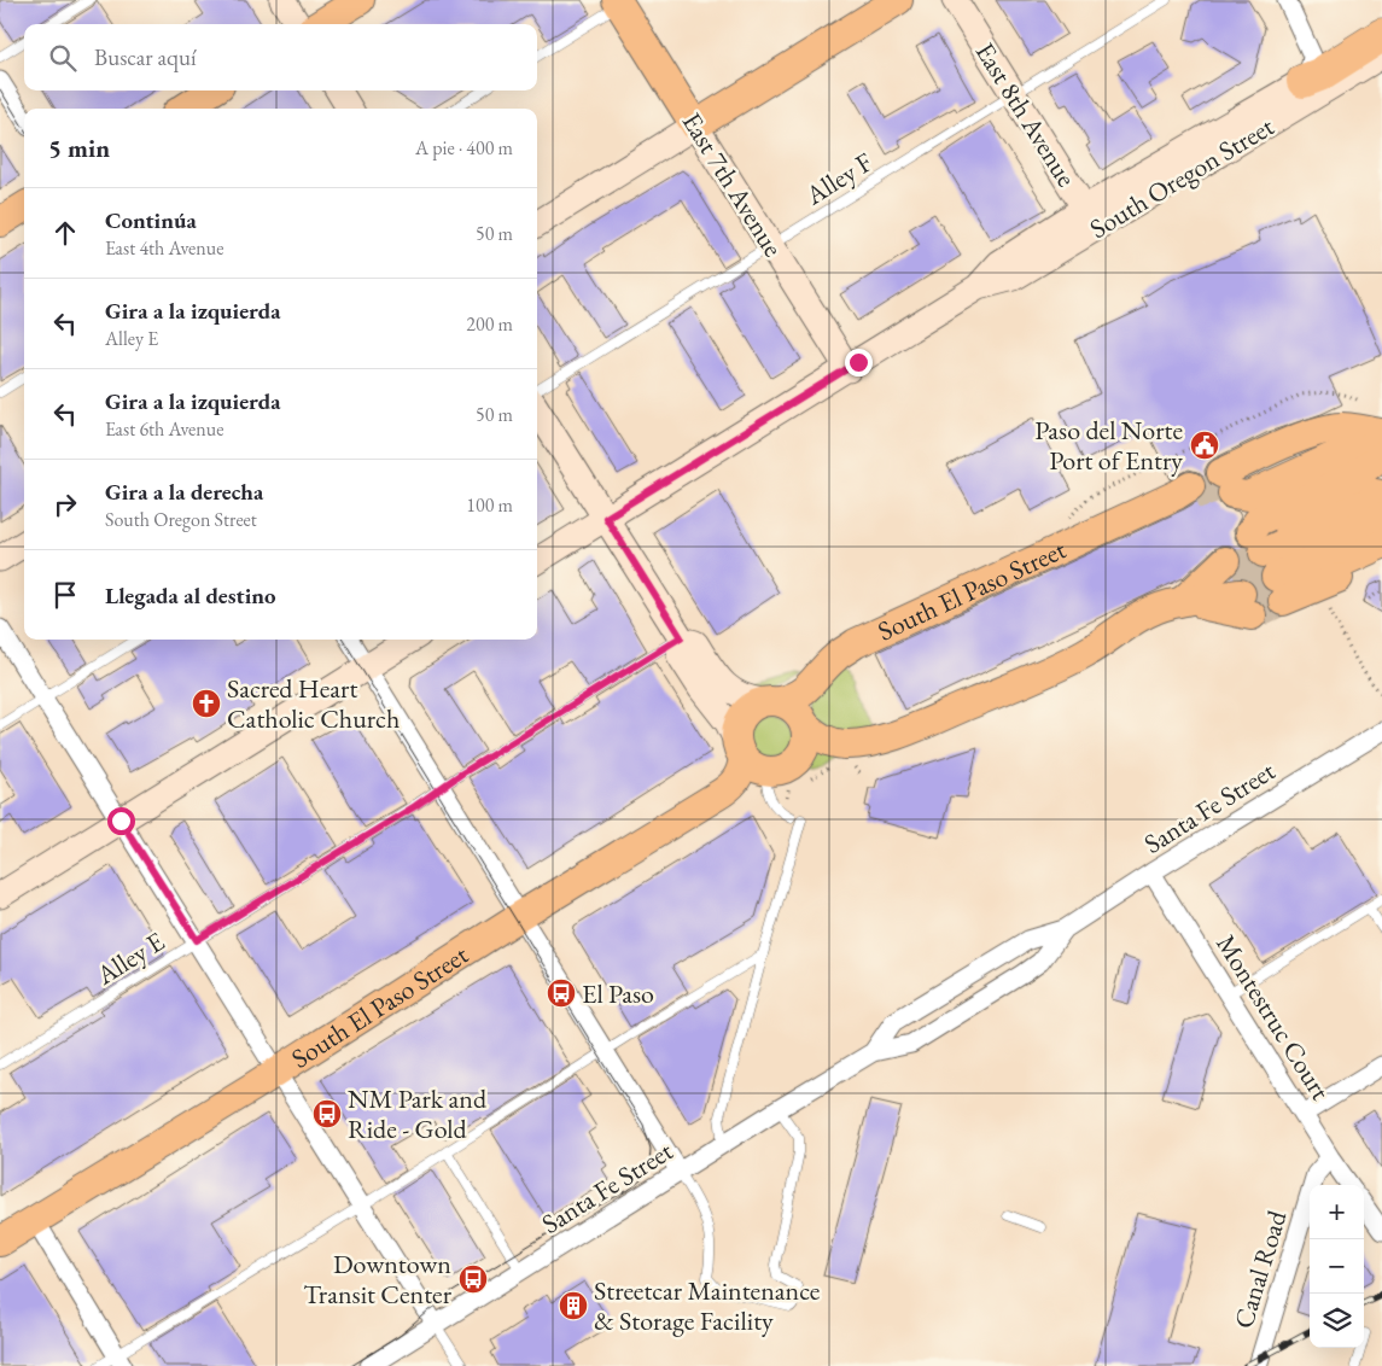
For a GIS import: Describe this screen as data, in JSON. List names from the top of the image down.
{
  "streets": {
    "main road": ["East 7th Avenue", "South El Paso Street"],
    "street": [
      "East 8th Avenue",
      "South Oregon Street",
      "Santa Fe Street",
      "Montestruc Court",
      "Canal Road"
    ],
    "lane": ["Alley F", "Alley E"]
  },
  "crossings": [
    ["East 8th Avenue", "South Oregon Street"],
    ["East 8th Avenue", "Alley F"],
    ["South Oregon Street", "East 7th Avenue"],
    ["Alley F", "East 7th Avenue"],
    ["Santa Fe Street", "Montestruc Court"],
    ["Montestruc Court", "Canal Road"]
  ],
  "places": {
    "public building": ["Paso del Norte Port of Entry"],
    "church": ["Sacred Heart Catholic Church"],
    "bus stop": ["El Paso", "NM Park and Ride - Gold", "Downtown Transit Center"],
    "building": ["Streetcar Maintenance & Storage Facility"]
  },
  "page": {
    "search": "Buscar aquí",
    "heading": ["5 min", "A pie · 400 m"],
    "list": [
      ["Continúa", "East 4th Avenue", "50 m"],
      ["Gira a la izquierda", "Alley E", "200 m"],
      ["Gira a la izquierda", "East 6th Avenue", "50 m"],
      ["Gira a la derecha", "South Oregon Street", "100 m"],
      "Llegada al destino"
    ],
    "map_buttons": ["+", "−"]
  }
}
